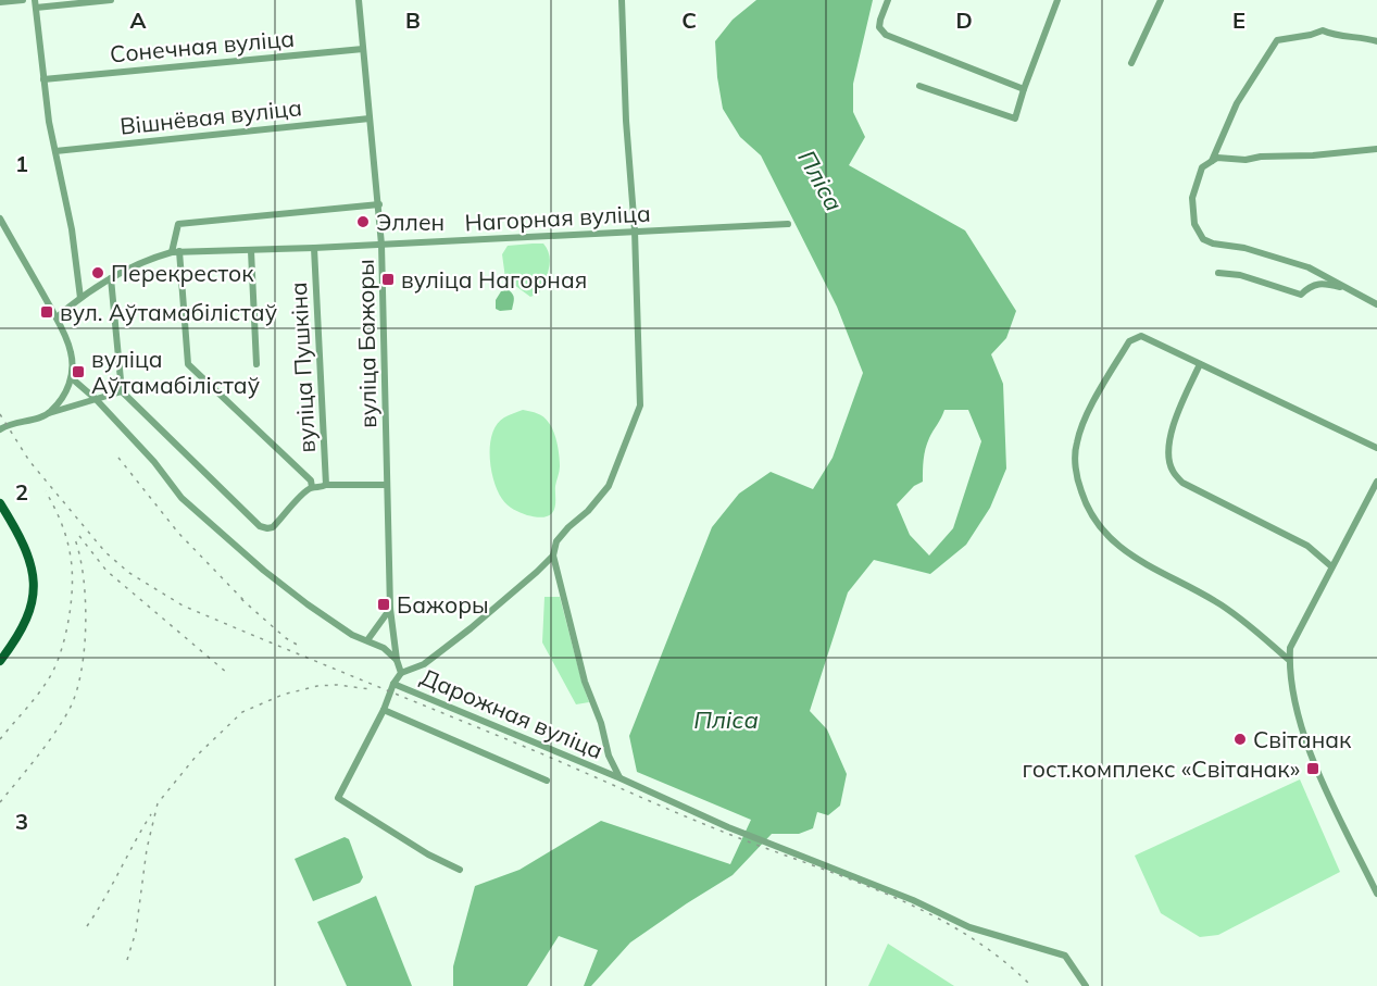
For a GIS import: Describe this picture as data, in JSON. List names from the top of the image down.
{
  "streets": {
    "street": [
      "Сонечная вуліца",
      "Вішнёвая вуліца",
      "Нагорная вуліца",
      "вуліца Бажоры",
      "вуліца Пушкіна",
      "Дарожная вуліца"
    ]
  },
  "crossings": [
    ["Сонечная вуліца", "вуліца Бажоры"],
    ["Вішнёвая вуліца", "вуліца Бажоры"],
    ["Нагорная вуліца", "вуліца Бажоры"],
    ["Нагорная вуліца", "вуліца Пушкіна"],
    ["вуліца Бажоры", "Дарожная вуліца"]
  ],
  "water": ["Пліса"],
  "places": {
    "other": ["Эллен", "Перекресток", "Світанак"],
    "transit": [
      "вуліца Нагорная",
      "вул. Аўтамабілістаў",
      "вуліца Аўтамабілістаў",
      "Бажоры",
      "гост.комплекс «Світанак»"
    ]
  },
  "grid": {
    "columns": [
      "A",
      "B",
      "C",
      "D",
      "E"
    ],
    "rows": ["1", "2", "3"]
  }
}
